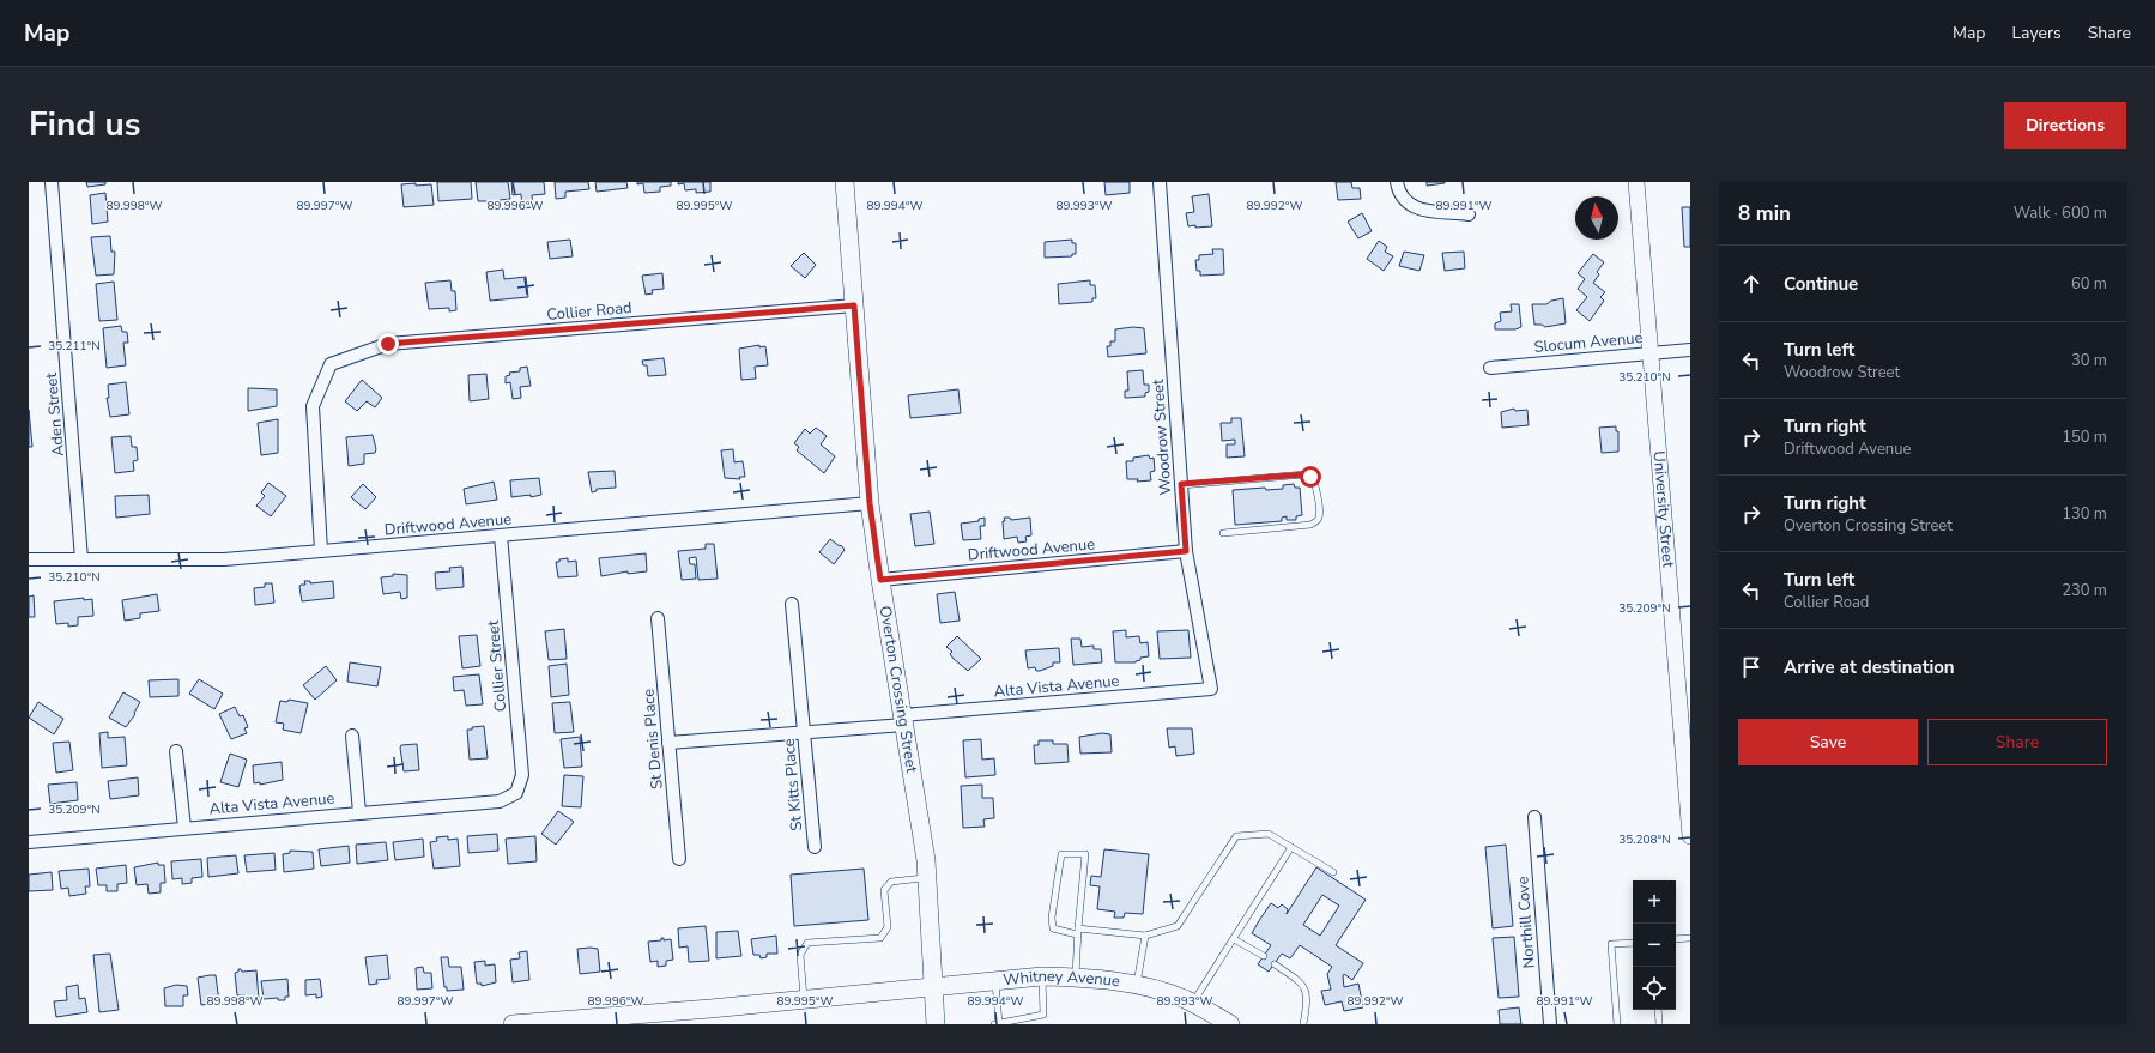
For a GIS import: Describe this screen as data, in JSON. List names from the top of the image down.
{
  "streets": {
    "main road": ["Overton Crossing Street", "Whitney Avenue"],
    "street": [
      "Collier Road",
      "Slocum Avenue",
      "Aden Street",
      "Woodrow Street",
      "University Street",
      "Driftwood Avenue",
      "Collier Street",
      "Alta Vista Avenue",
      "St Denis Place",
      "St Kitts Place",
      "Northill Cove"
    ]
  },
  "crossings": [
    ["Collier Road", "Driftwood Avenue"],
    ["Collier Road", "Overton Crossing Street"],
    ["Slocum Avenue", "University Street"],
    ["Aden Street", "Driftwood Avenue"],
    ["Woodrow Street", "Driftwood Avenue"],
    ["Woodrow Street", "Alta Vista Avenue"],
    ["Driftwood Avenue", "Collier Street"],
    ["Driftwood Avenue", "Overton Crossing Street"],
    ["Collier Street", "Alta Vista Avenue"],
    ["Alta Vista Avenue", "Overton Crossing Street"],
    ["Alta Vista Avenue", "St Denis Place"],
    ["Alta Vista Avenue", "St Kitts Place"],
    ["Overton Crossing Street", "Whitney Avenue"]
  ],
  "north": "top",
  "page": {
    "header": "Map",
    "nav": ["Map", "Layers", "Share"],
    "title": "Find us",
    "buttons": [
      "Directions",
      ["Save", "Share"]
    ],
    "heading": ["8 min", "Walk · 600 m"],
    "list": [
      ["Continue", "60 m"],
      ["Turn left", "Woodrow Street", "30 m"],
      ["Turn right", "Driftwood Avenue", "150 m"],
      ["Turn right", "Overton Crossing Street", "130 m"],
      ["Turn left", "Collier Road", "230 m"],
      "Arrive at destination"
    ],
    "map_buttons": ["+", "−"]
  },
  "coordinates": [
    "89.998°W",
    "89.997°W",
    "89.996°W",
    "89.995°W",
    "89.994°W",
    "89.993°W",
    "89.992°W",
    "89.991°W",
    "35.211°N",
    "35.210°N",
    "35.209°N",
    "35.208°N"
  ]
}
